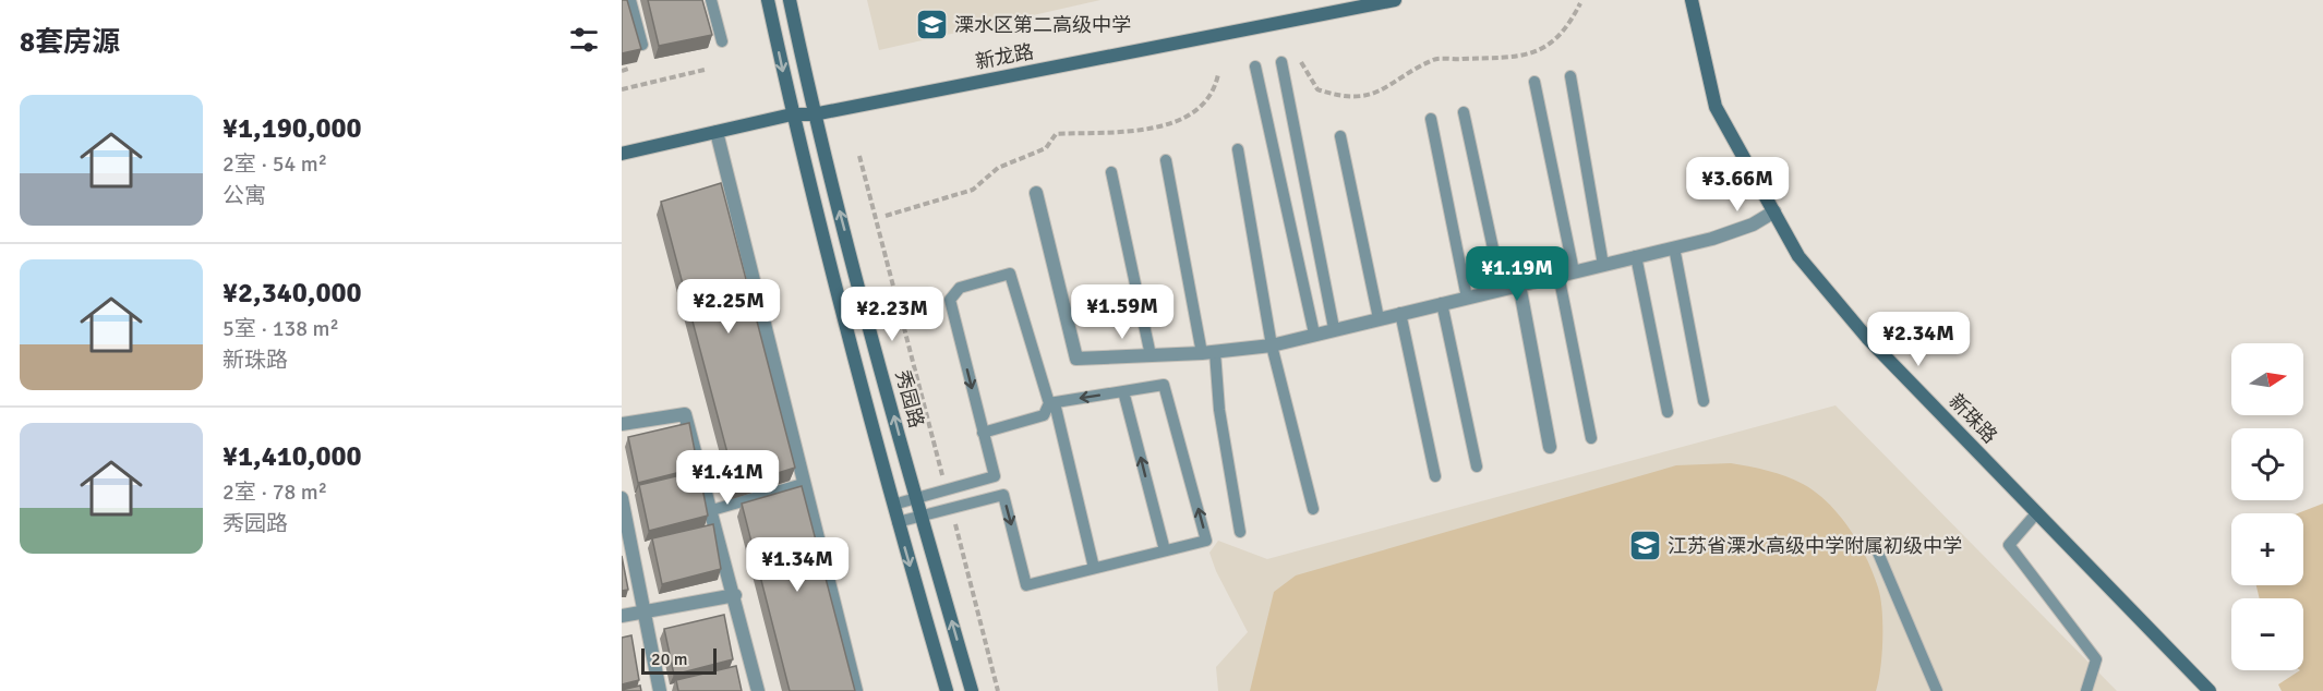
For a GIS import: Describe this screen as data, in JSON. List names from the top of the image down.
{
  "streets": {
    "street": ["新龙路", "秀园路", "新珠路"]
  },
  "crossings": [
    ["新龙路", "秀园路"]
  ],
  "places": {
    "school or university": ["溧水区第二高级中学", "江苏省溧水高级中学附属初级中学"]
  },
  "scale_bar": "20 m",
  "north": "right",
  "page": {
    "heading": "8套房源",
    "list": [
      {
        "name": "¥1,190,000",
        "note": "2室 · 54 m² · 公寓"
      },
      {
        "name": "¥2,340,000",
        "note": "5室 · 138 m² · 新珠路"
      },
      {
        "name": "¥1,410,000",
        "note": "2室 · 78 m² · 秀园路"
      }
    ],
    "price": [
      "¥3.66M",
      "¥1.19M",
      "¥2.25M",
      "¥1.59M",
      "¥2.23M",
      "¥2.34M",
      "¥1.41M",
      "¥1.34M"
    ],
    "map_buttons": ["+", "−"],
    "scale": "20 m"
  }
}
